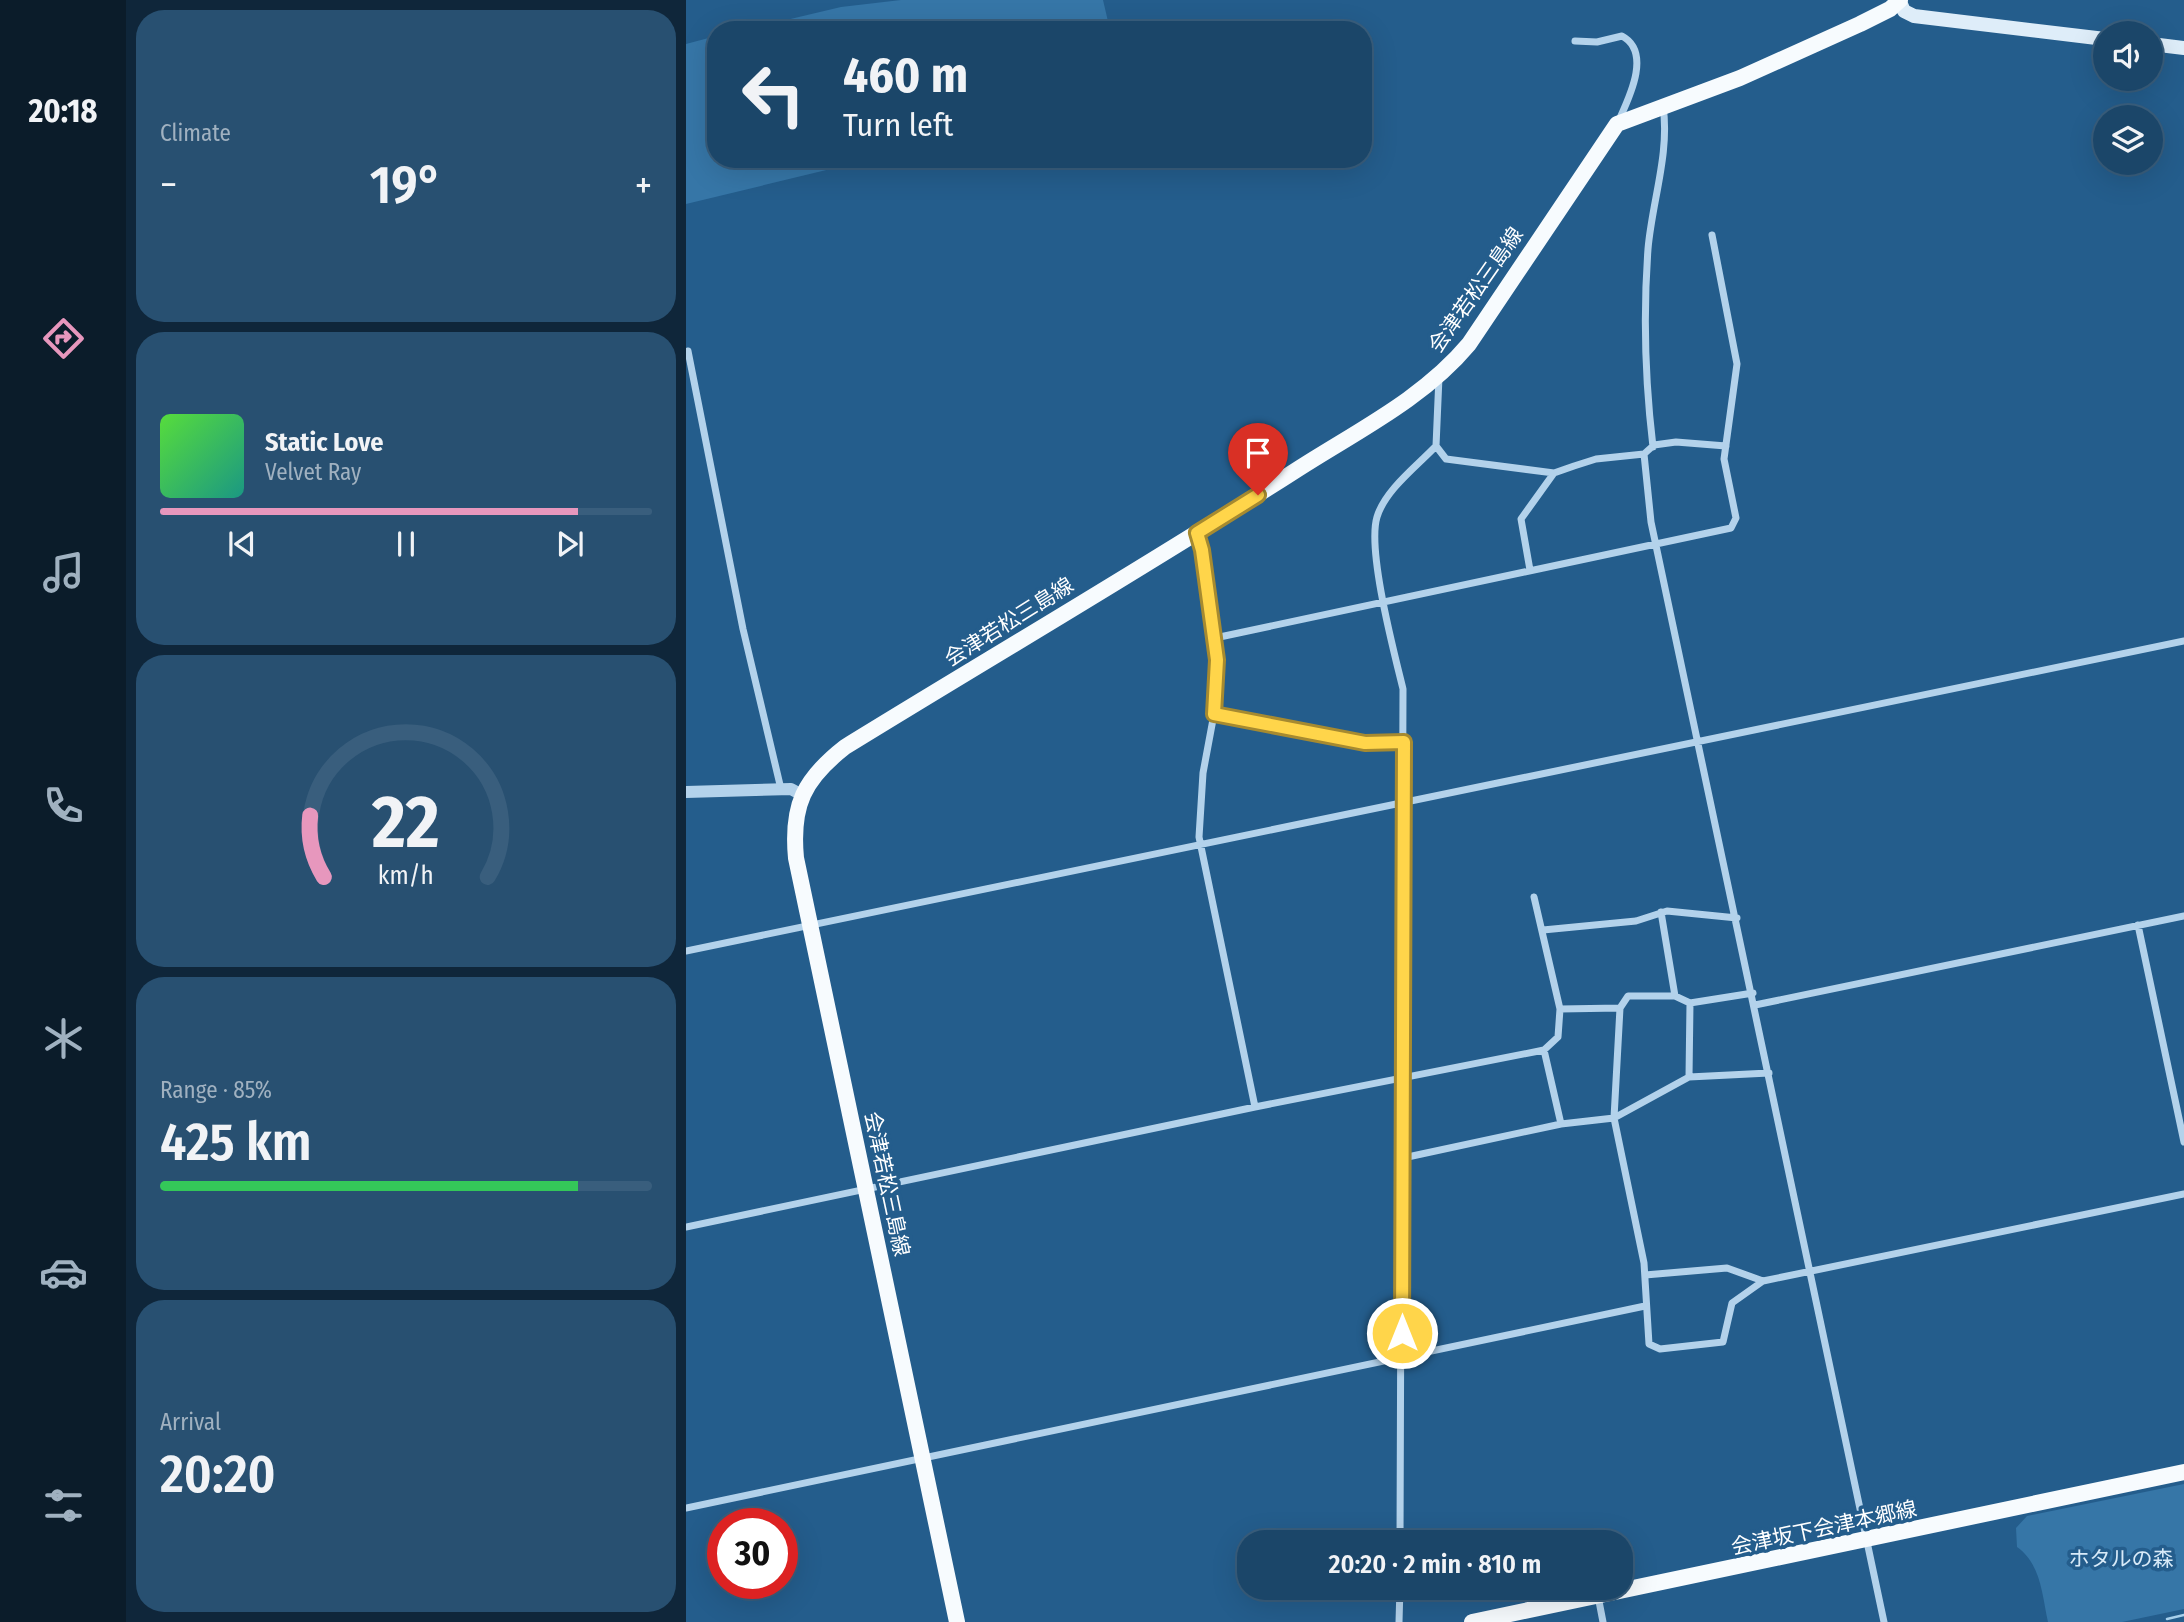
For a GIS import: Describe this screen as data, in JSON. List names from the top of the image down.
{
  "streets": {
    "main road": ["会津若松三島線", "会津坂下会津本郷線"]
  },
  "parks": ["ホタルの森"],
  "page": {
    "tabs": "20:18",
    "tile": [
      "Climate",
      ["Range · 85%", "425 km"],
      ["Arrival", "20:20"]
    ],
    "turn": ["460 m", "Turn left"],
    "heat": ["−", "19°", "+"],
    "song": ["Static Love", "Velvet Ray"],
    "limit": "30",
    "trip": "20:20 · 2 min · 810 m",
    "gauge": ["22", "km/h"]
  }
}
